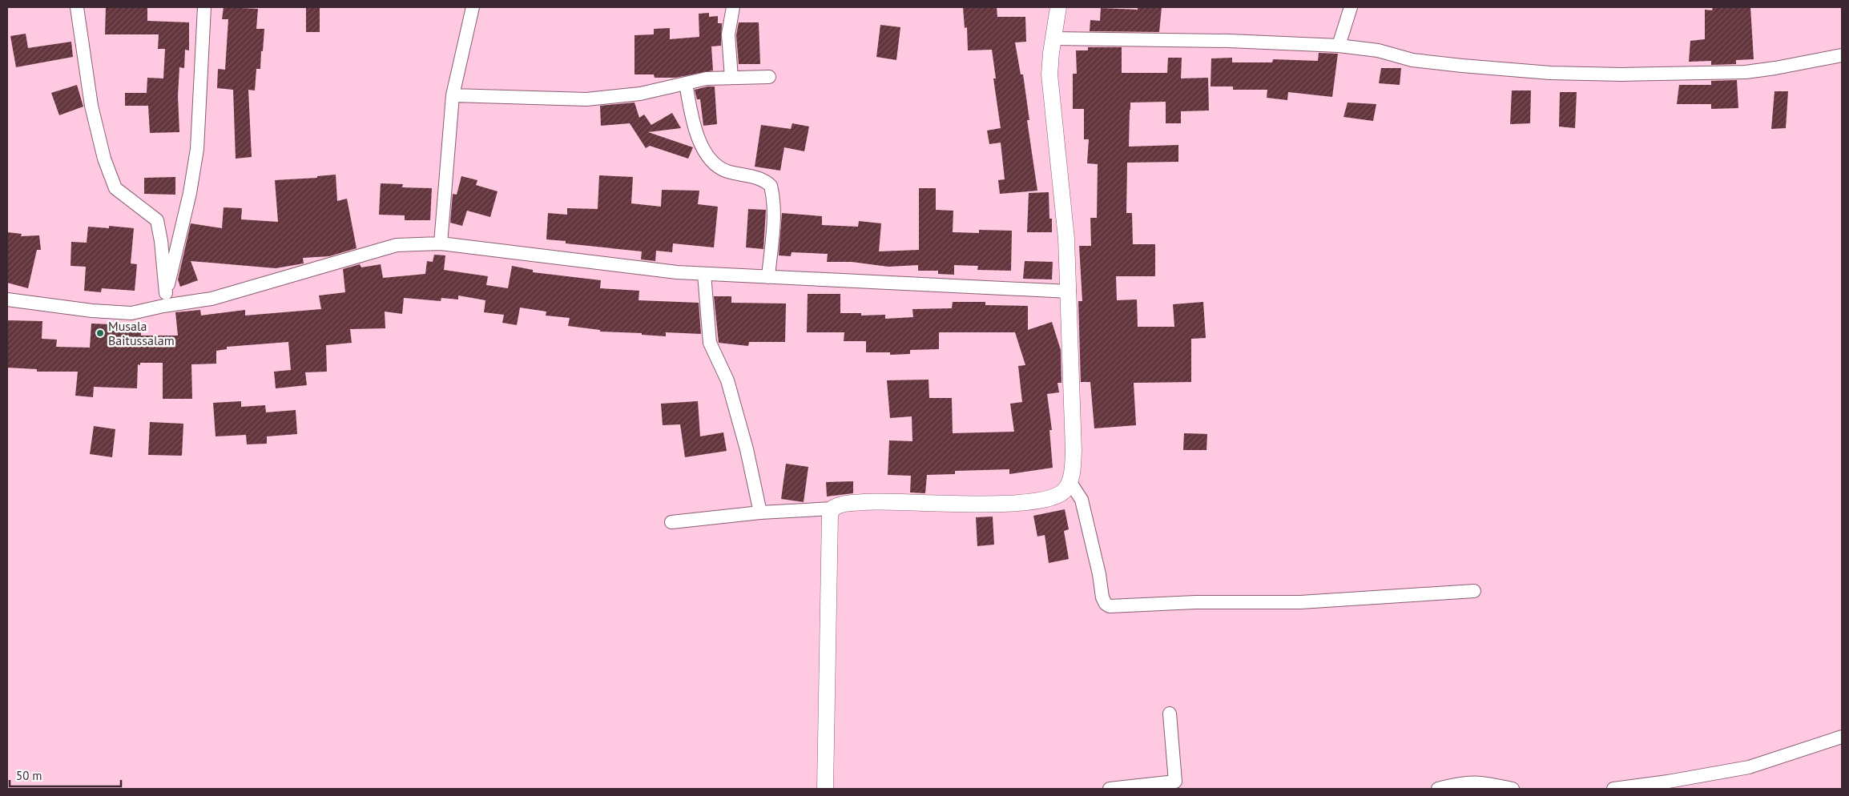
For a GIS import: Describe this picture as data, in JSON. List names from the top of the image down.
{
  "places": ["Musala Baitussalam"],
  "scale_bar": "50 m"
}
